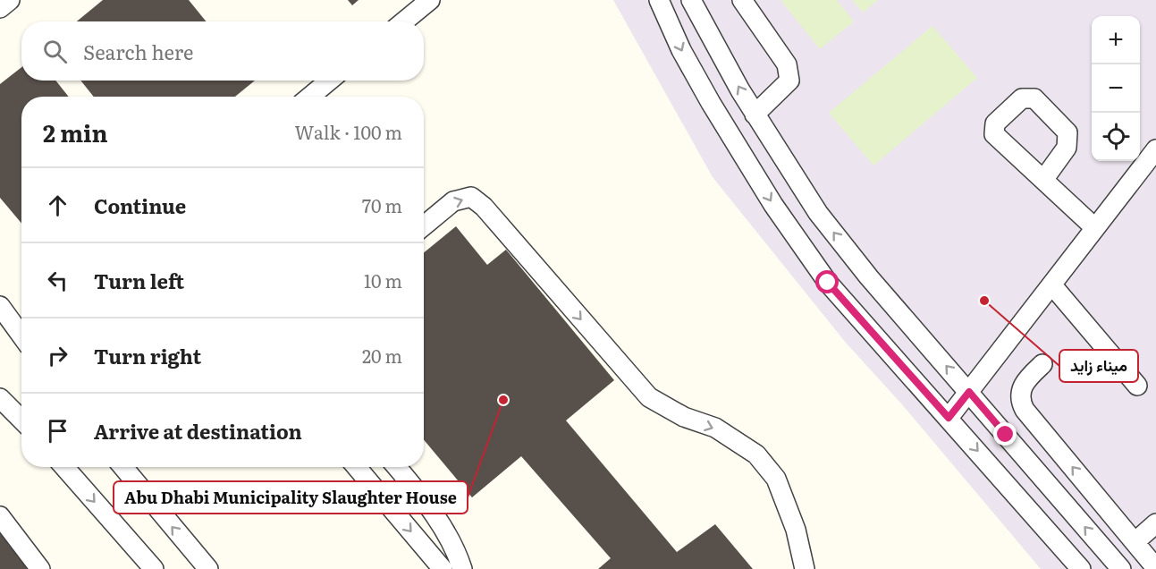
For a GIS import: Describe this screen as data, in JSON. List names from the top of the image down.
{
  "places": ["ميناء زايد", "Abu Dhabi Municipality Slaughter House"],
  "page": {
    "map_buttons": ["+", "−"],
    "search": "Search here",
    "heading": ["2 min", "Walk · 100 m"],
    "list": [
      ["Continue", "70 m"],
      ["Turn left", "10 m"],
      ["Turn right", "20 m"],
      "Arrive at destination"
    ]
  }
}
